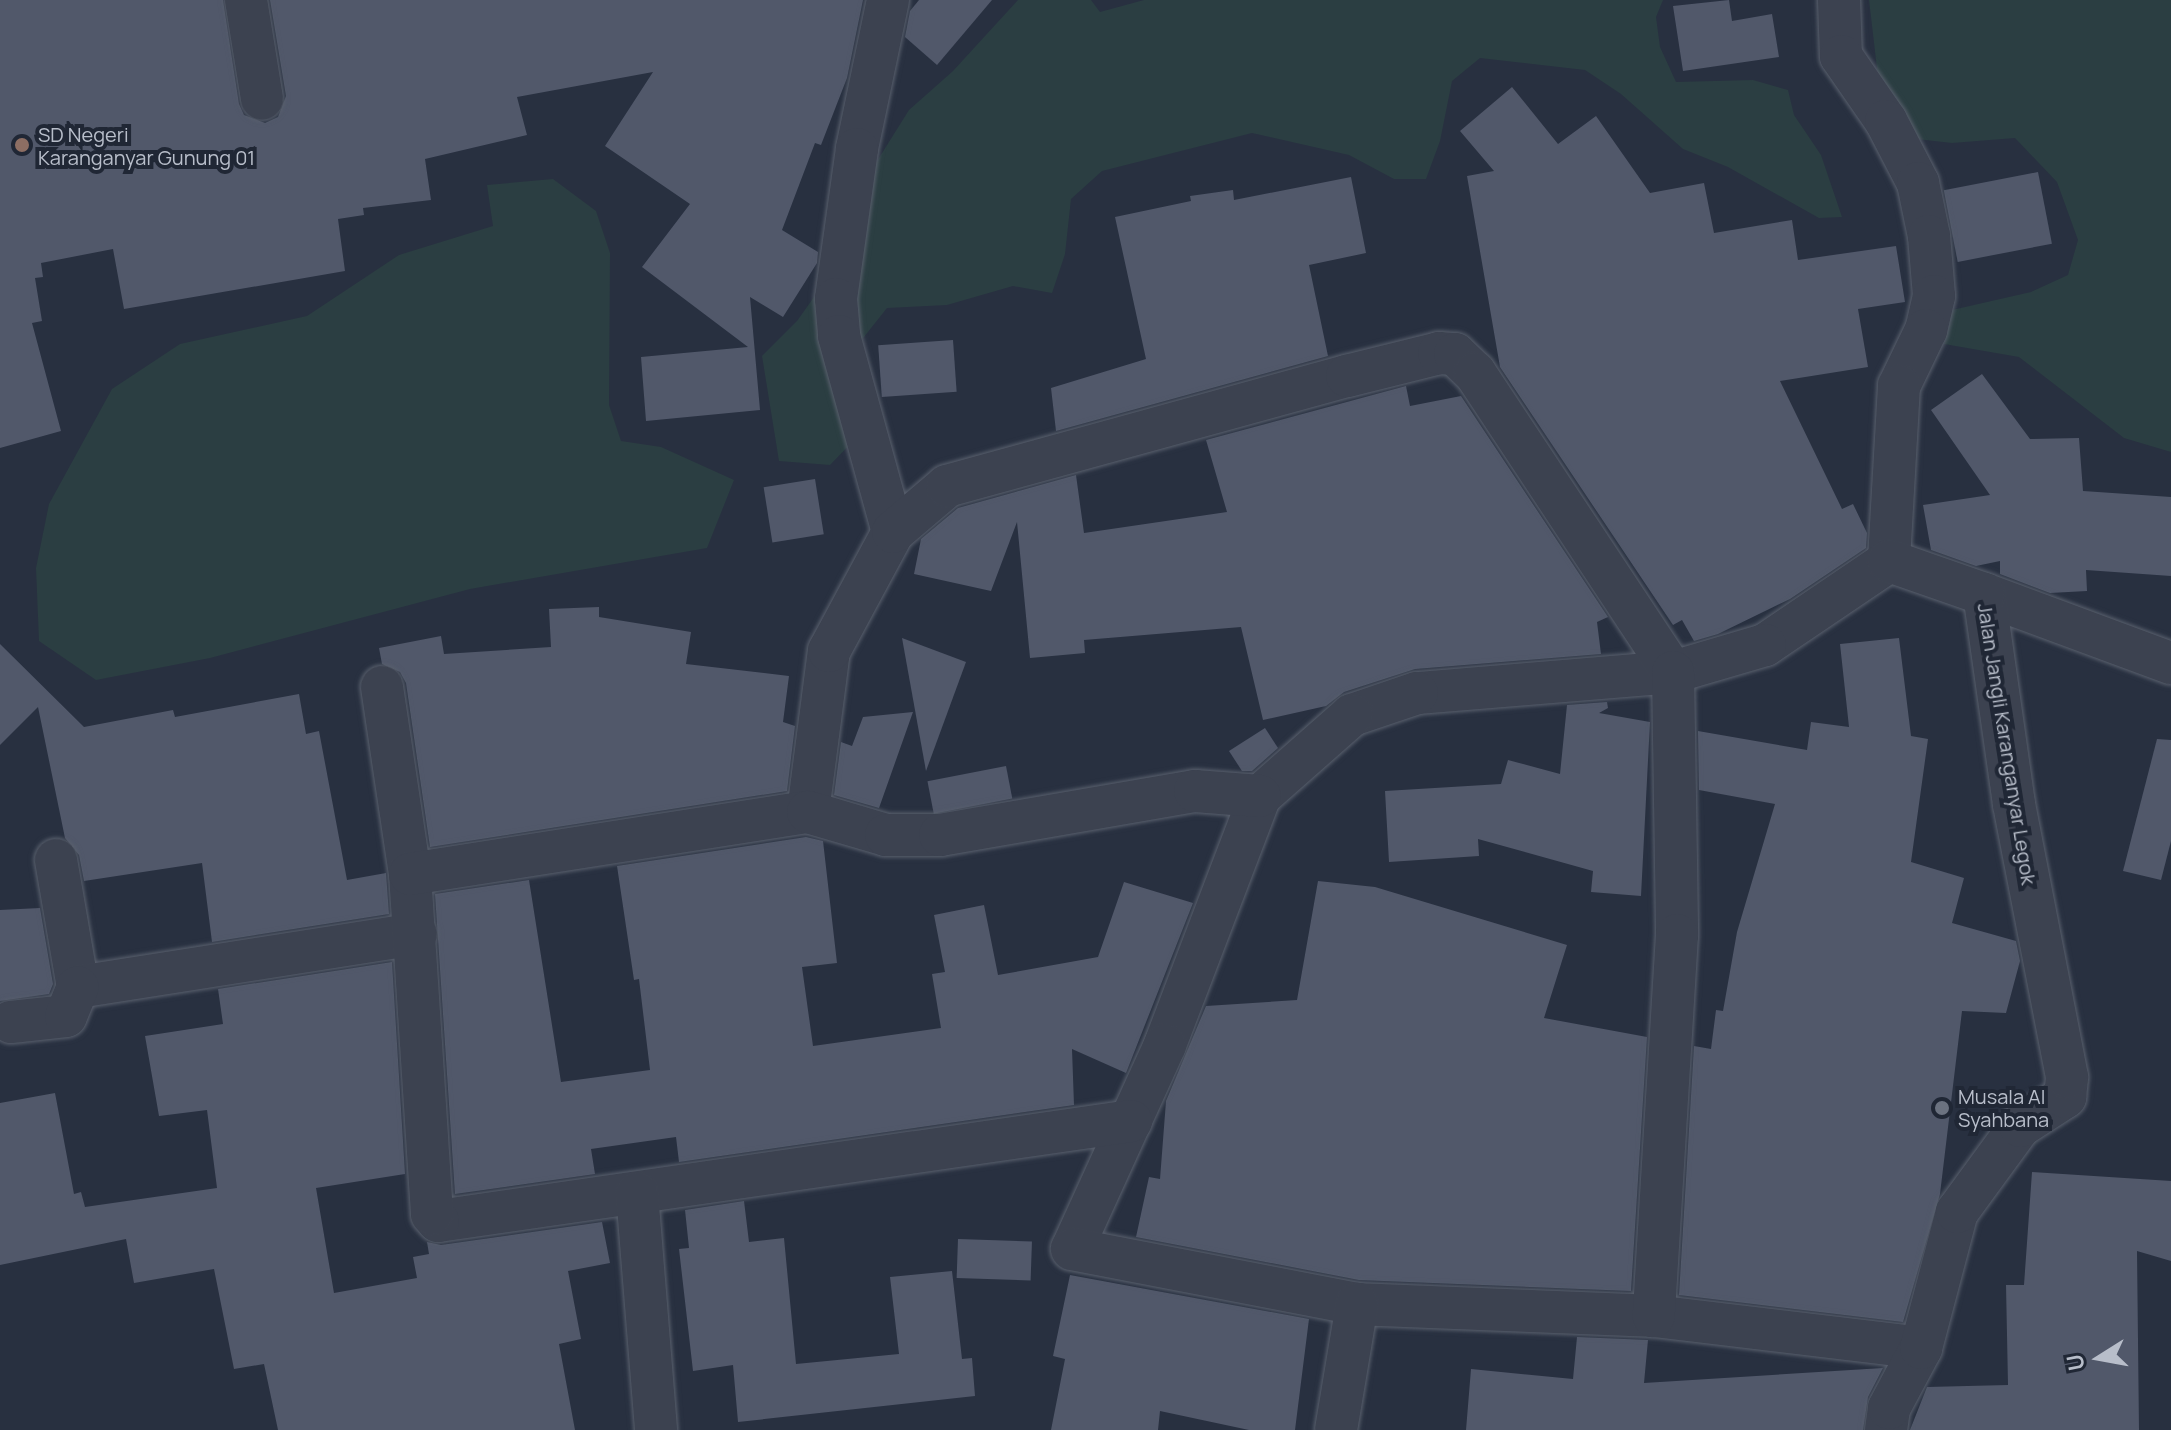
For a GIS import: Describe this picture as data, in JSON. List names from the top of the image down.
{
  "streets": {
    "street": ["Jalan Jangli Karanganyar Legok"]
  },
  "places": ["SD Negeri Karanganyar Gunung 01", "Musala Al Syahbana"],
  "north": "left"
}
